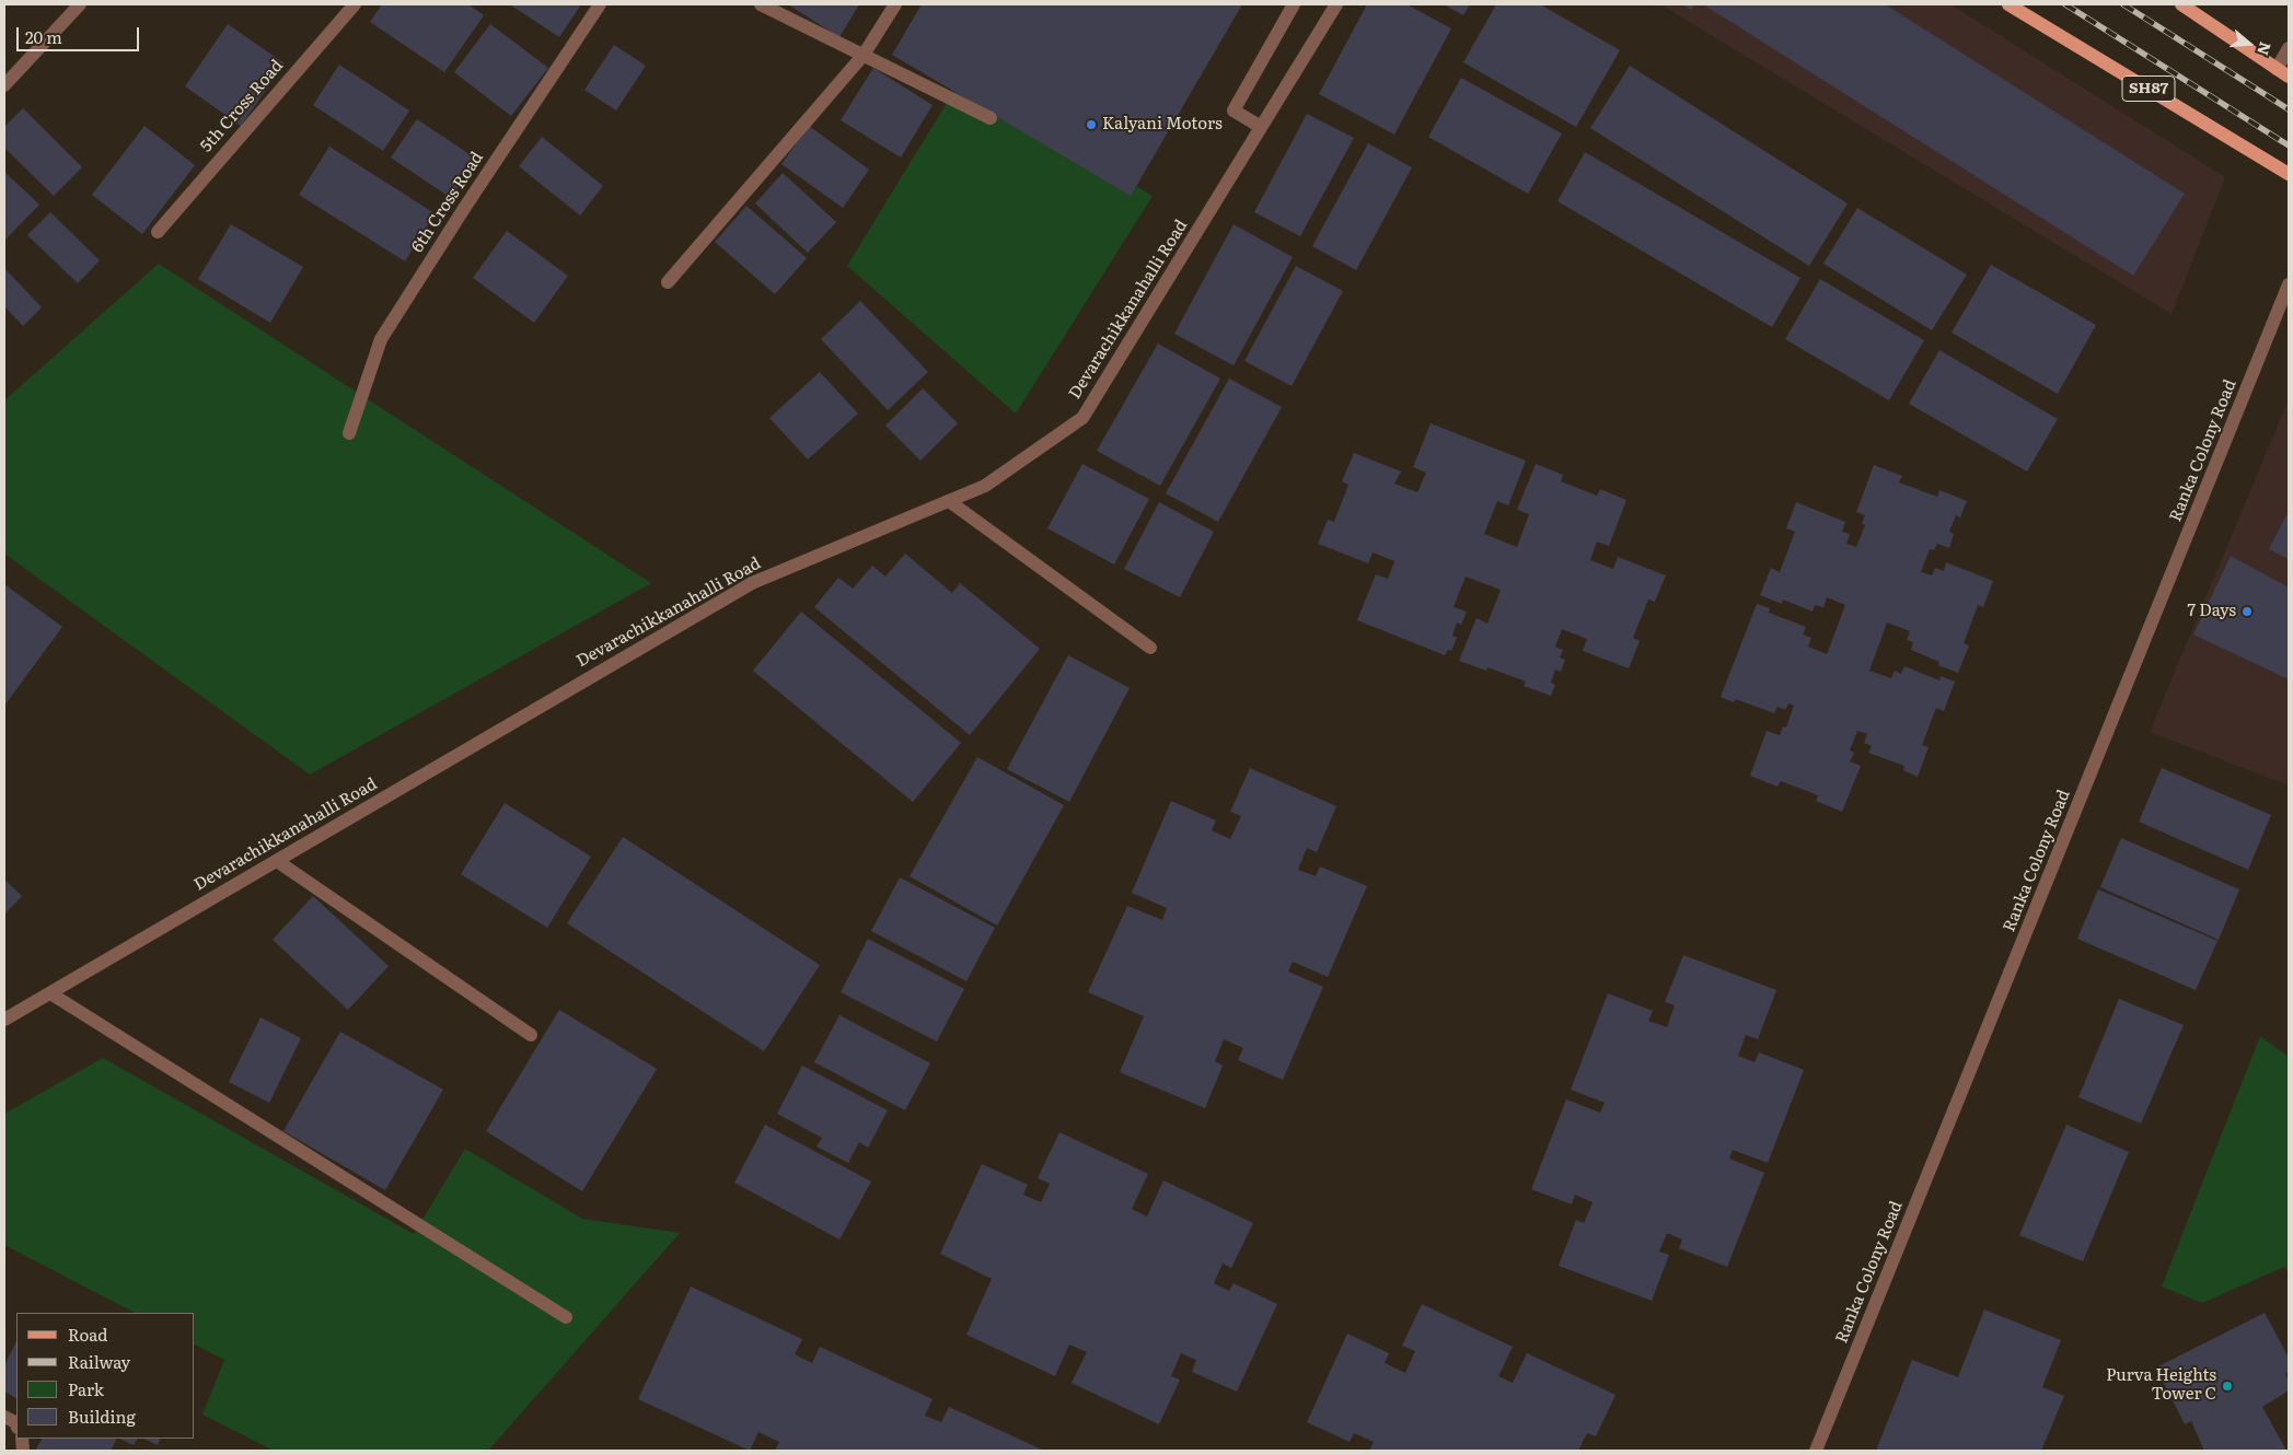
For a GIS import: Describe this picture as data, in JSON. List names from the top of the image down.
{
  "streets": {
    "main road": ["SH87"],
    "street": [
      "5th Cross Road",
      "6th Cross Road",
      "Devarachikkanahalli Road",
      "Ranka Colony Road"
    ]
  },
  "places": ["Kalyani Motors", "7 Days", "Purva Heights Tower C"],
  "legend": [
    "Road",
    "Railway",
    "Park",
    "Building"
  ],
  "scale_bar": "20 m",
  "north": "right"
}
